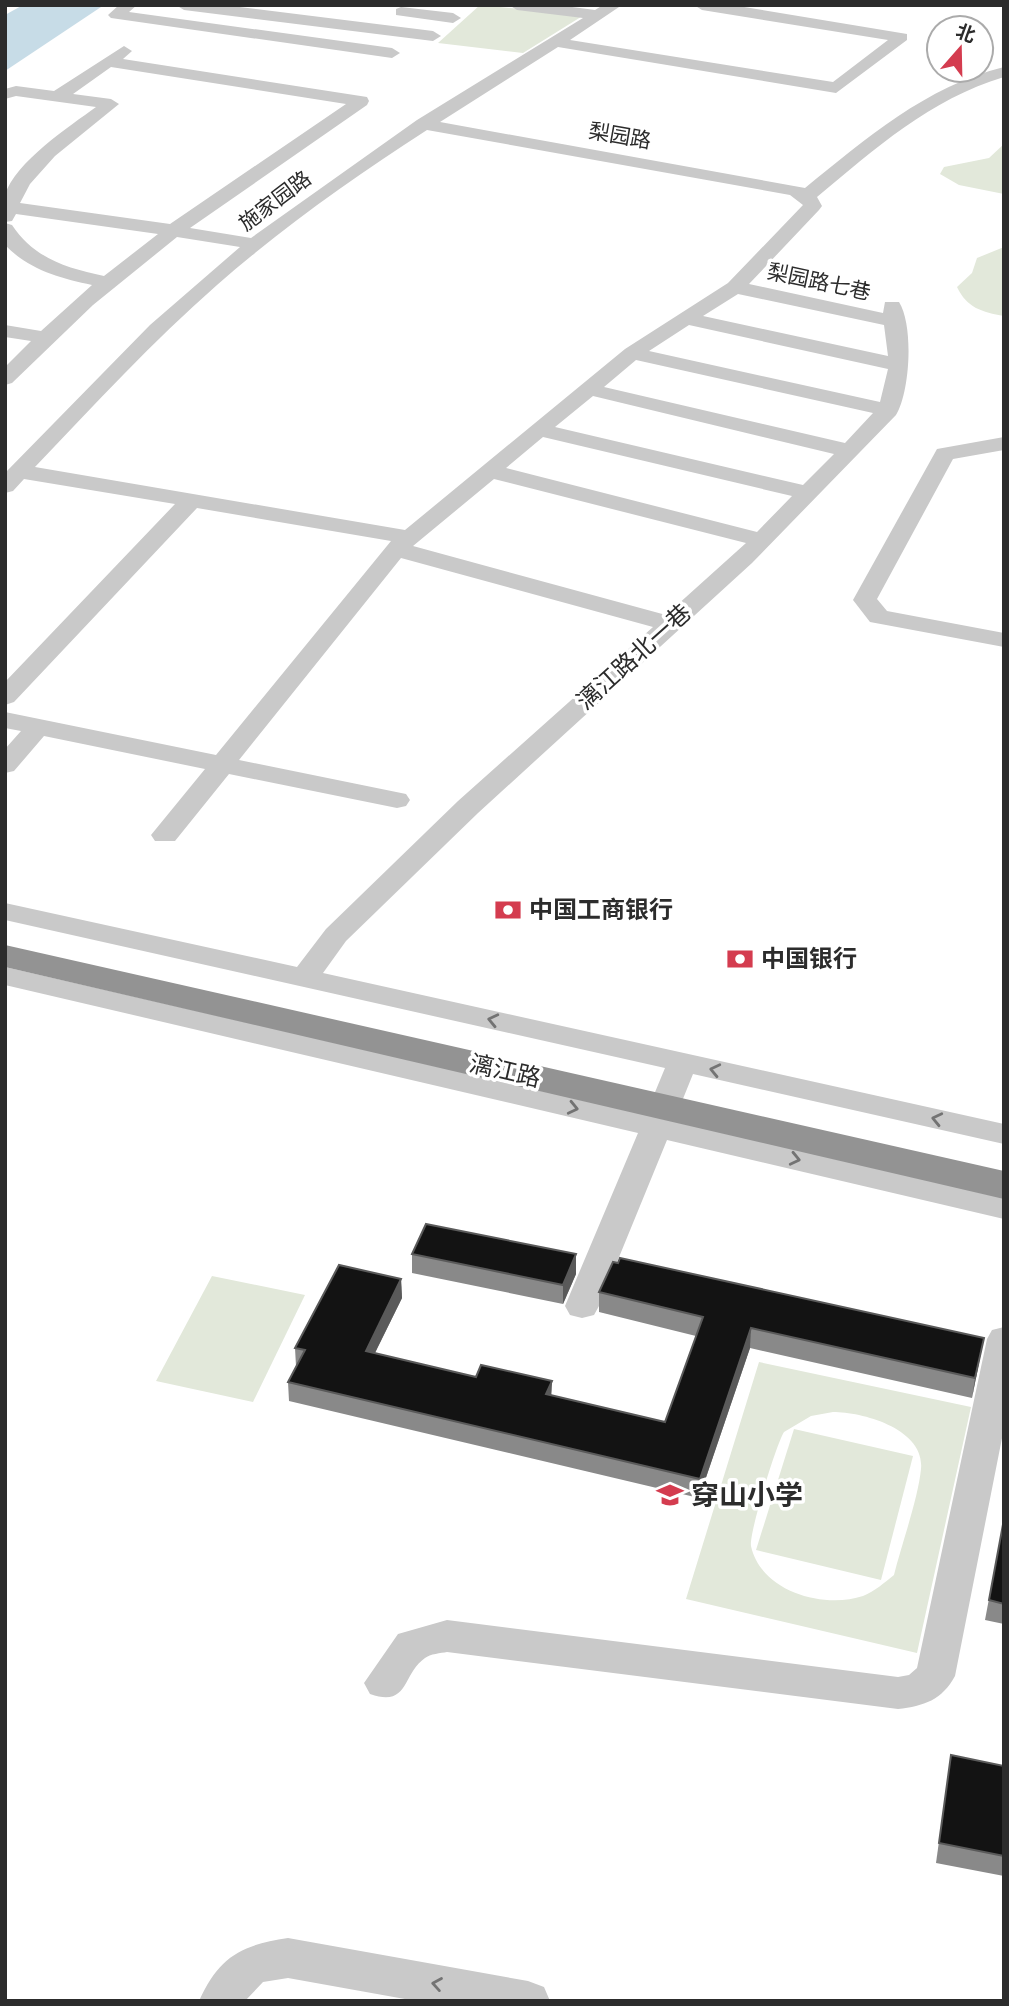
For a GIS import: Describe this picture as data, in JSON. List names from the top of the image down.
{
  "streets": {
    "highway": ["漓江路"],
    "street": [
      "梨园路",
      "施家园路",
      "梨园路七巷",
      "漓江路北一巷"
    ]
  },
  "crossings": [
    ["梨园路", "施家园路"],
    ["梨园路七巷", "漓江路北一巷"]
  ],
  "places": {
    "bank": ["中国工商银行", "中国银行"],
    "school or university": ["穿山小学"]
  },
  "north": "top"
}
